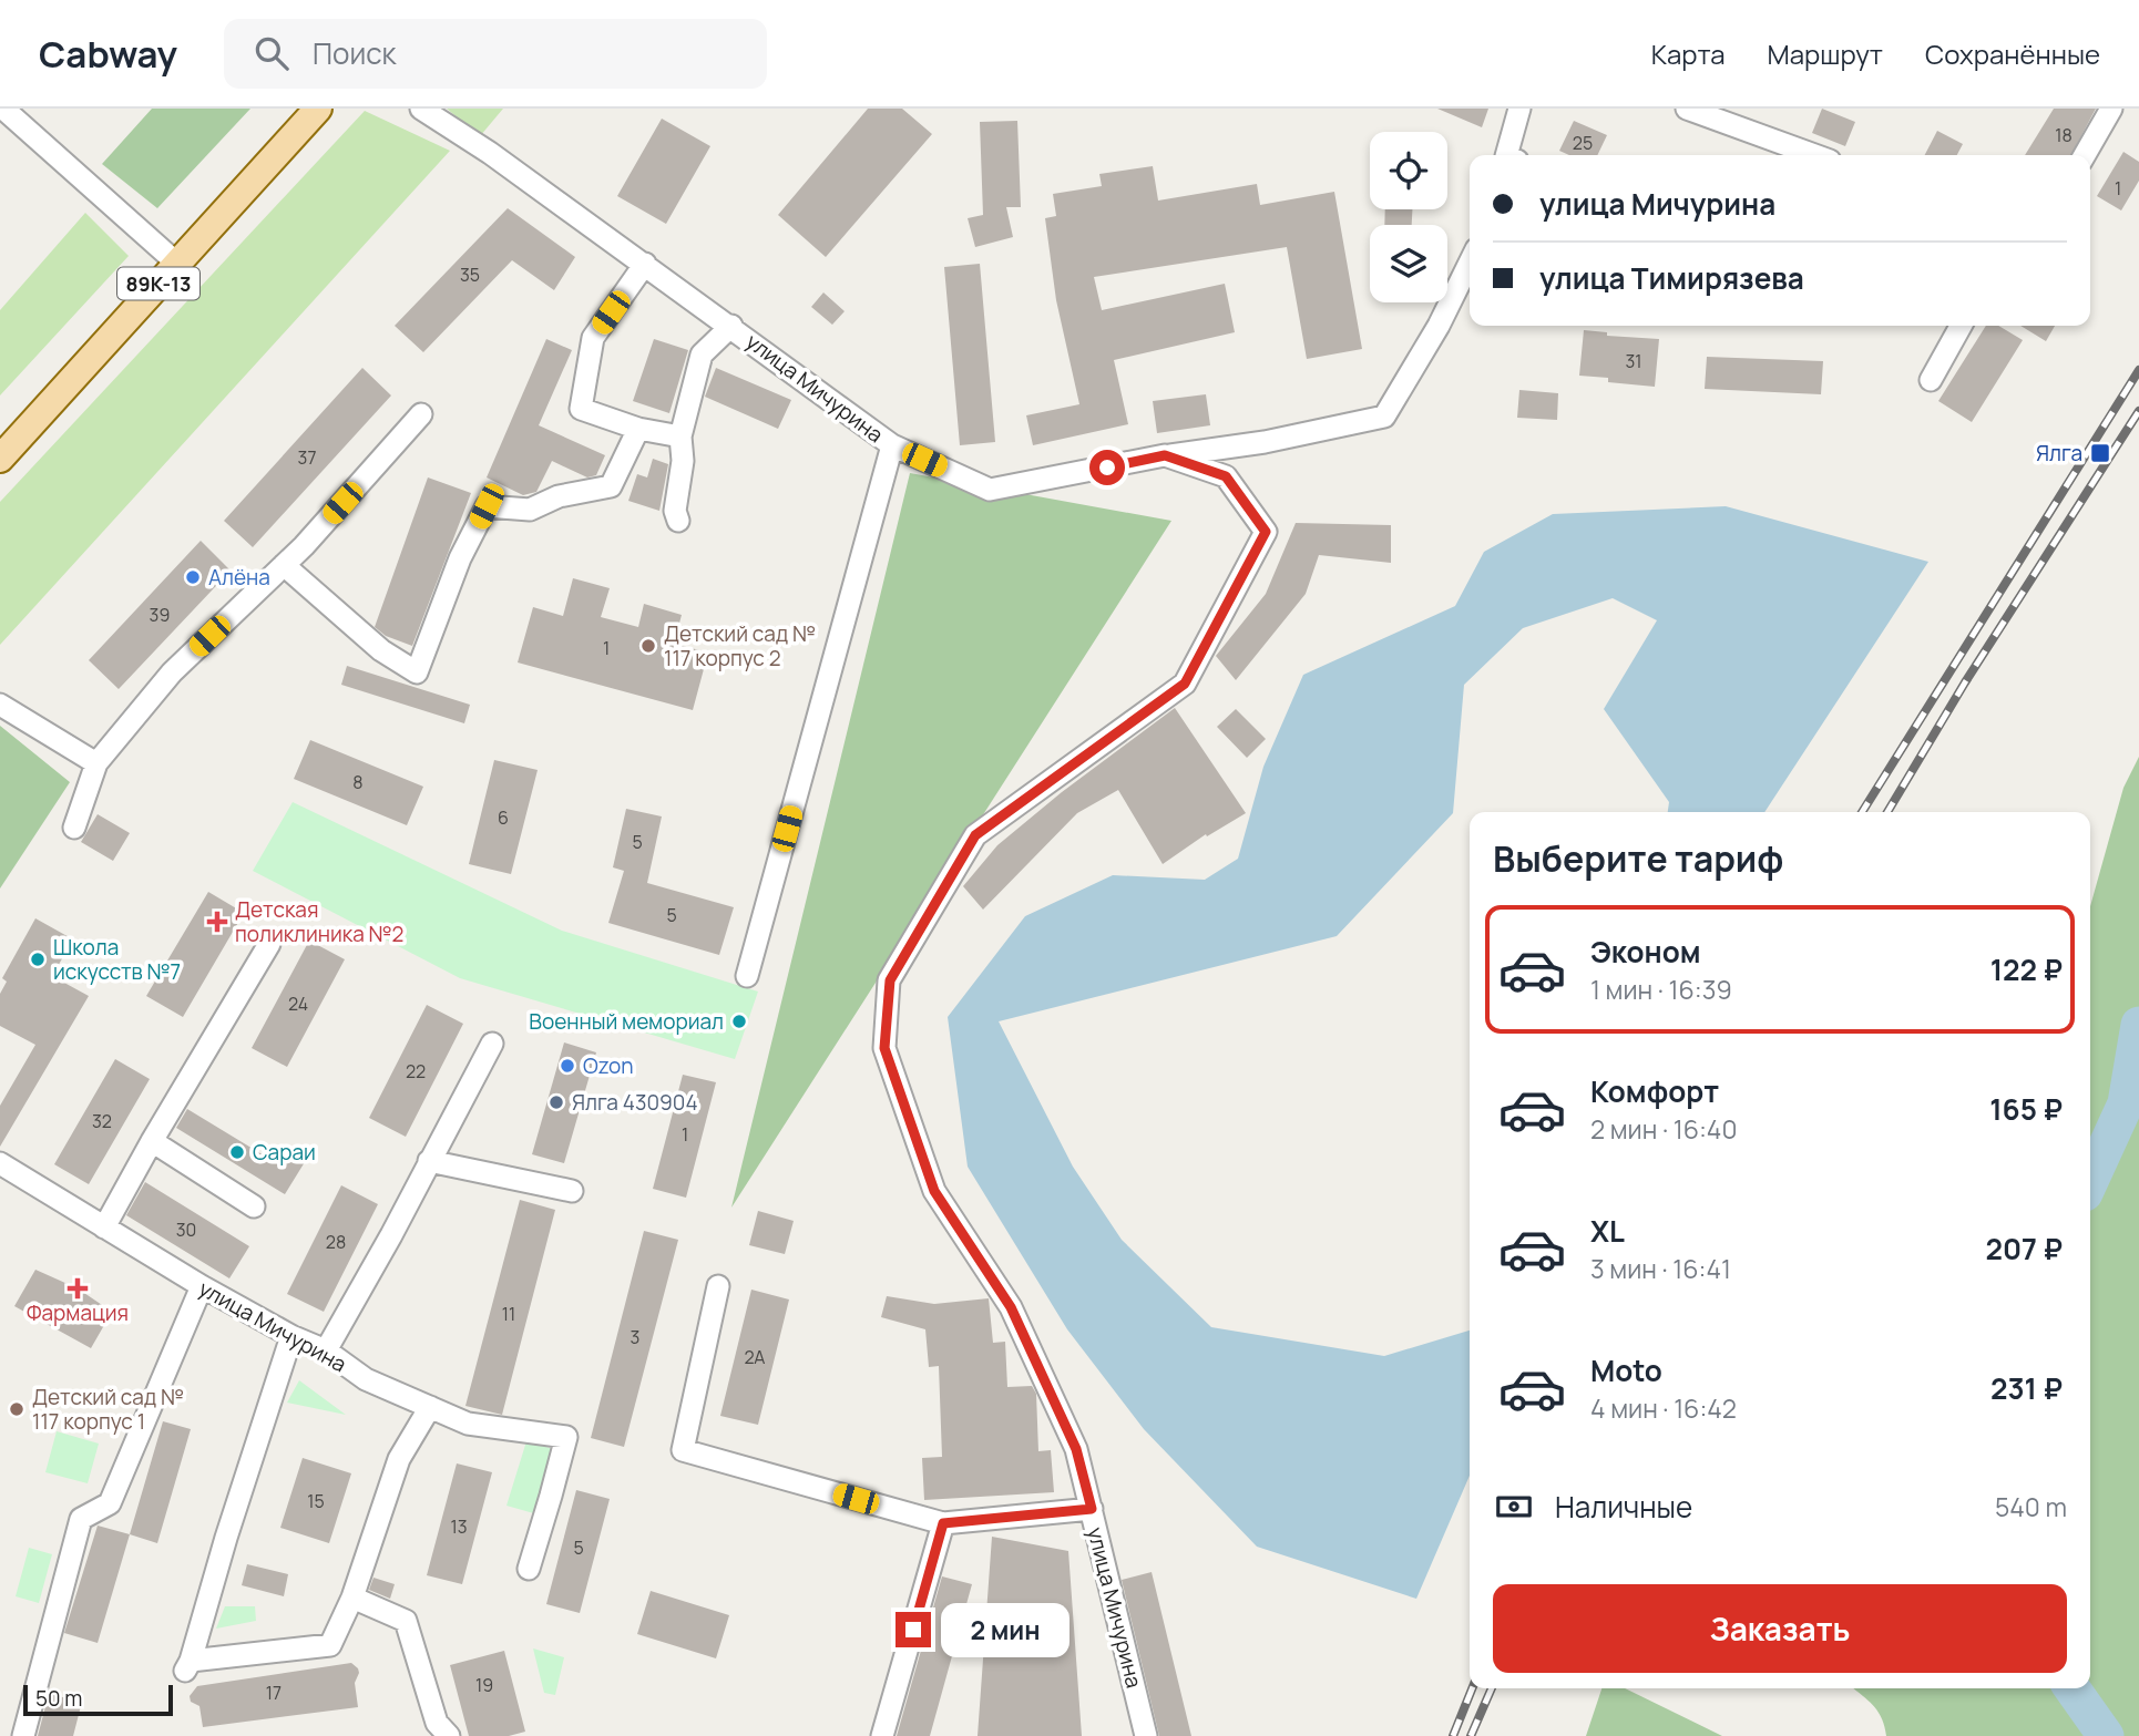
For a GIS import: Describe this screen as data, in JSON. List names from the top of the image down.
{
  "streets": {
    "main road": ["89К-13"],
    "street": ["улица Мичурина"]
  },
  "places": {
    "transit": ["Ялга"],
    "other": [
      "Алёна",
      "Детский сад № 117 корпус 2",
      "Школа искусств №7",
      "Военный мемориал",
      "Ozon",
      "Ялга 430904",
      "Сараи",
      "Детский сад № 117 корпус 1"
    ],
    "health": ["Детская поликлиника №2", "Фармация"]
  },
  "house_numbers": [
    "18",
    "25",
    "1",
    "35",
    "31",
    "37",
    "39",
    "1",
    "8",
    "6",
    "5",
    "5",
    "24",
    "22",
    "32",
    "1",
    "30",
    "28",
    "11",
    "3",
    "2А",
    "15",
    "13",
    "5",
    "19",
    "17"
  ],
  "scale_bar": "50 m",
  "page": {
    "header": "Cabway",
    "search": "Поиск",
    "nav": ["Карта", "Маршрут", "Сохранённые"],
    "banner": ["улица Мичурина", "улица Тимирязева"],
    "heading": "Выберите тариф",
    "list": [
      {
        "name": "Эконом",
        "note": "1 мин · 16:39",
        "value": "122 ₽"
      },
      {
        "name": "Комфорт",
        "note": "2 мин · 16:40",
        "value": "165 ₽"
      },
      {
        "name": "XL",
        "note": "3 мин · 16:41",
        "value": "207 ₽"
      },
      {
        "name": "Moto",
        "note": "4 мин · 16:42",
        "value": "231 ₽"
      }
    ],
    "pay": ["Наличные", "540 m"],
    "buttons": "Заказать",
    "bubble": "2 мин",
    "scale": "50 m"
  }
}
